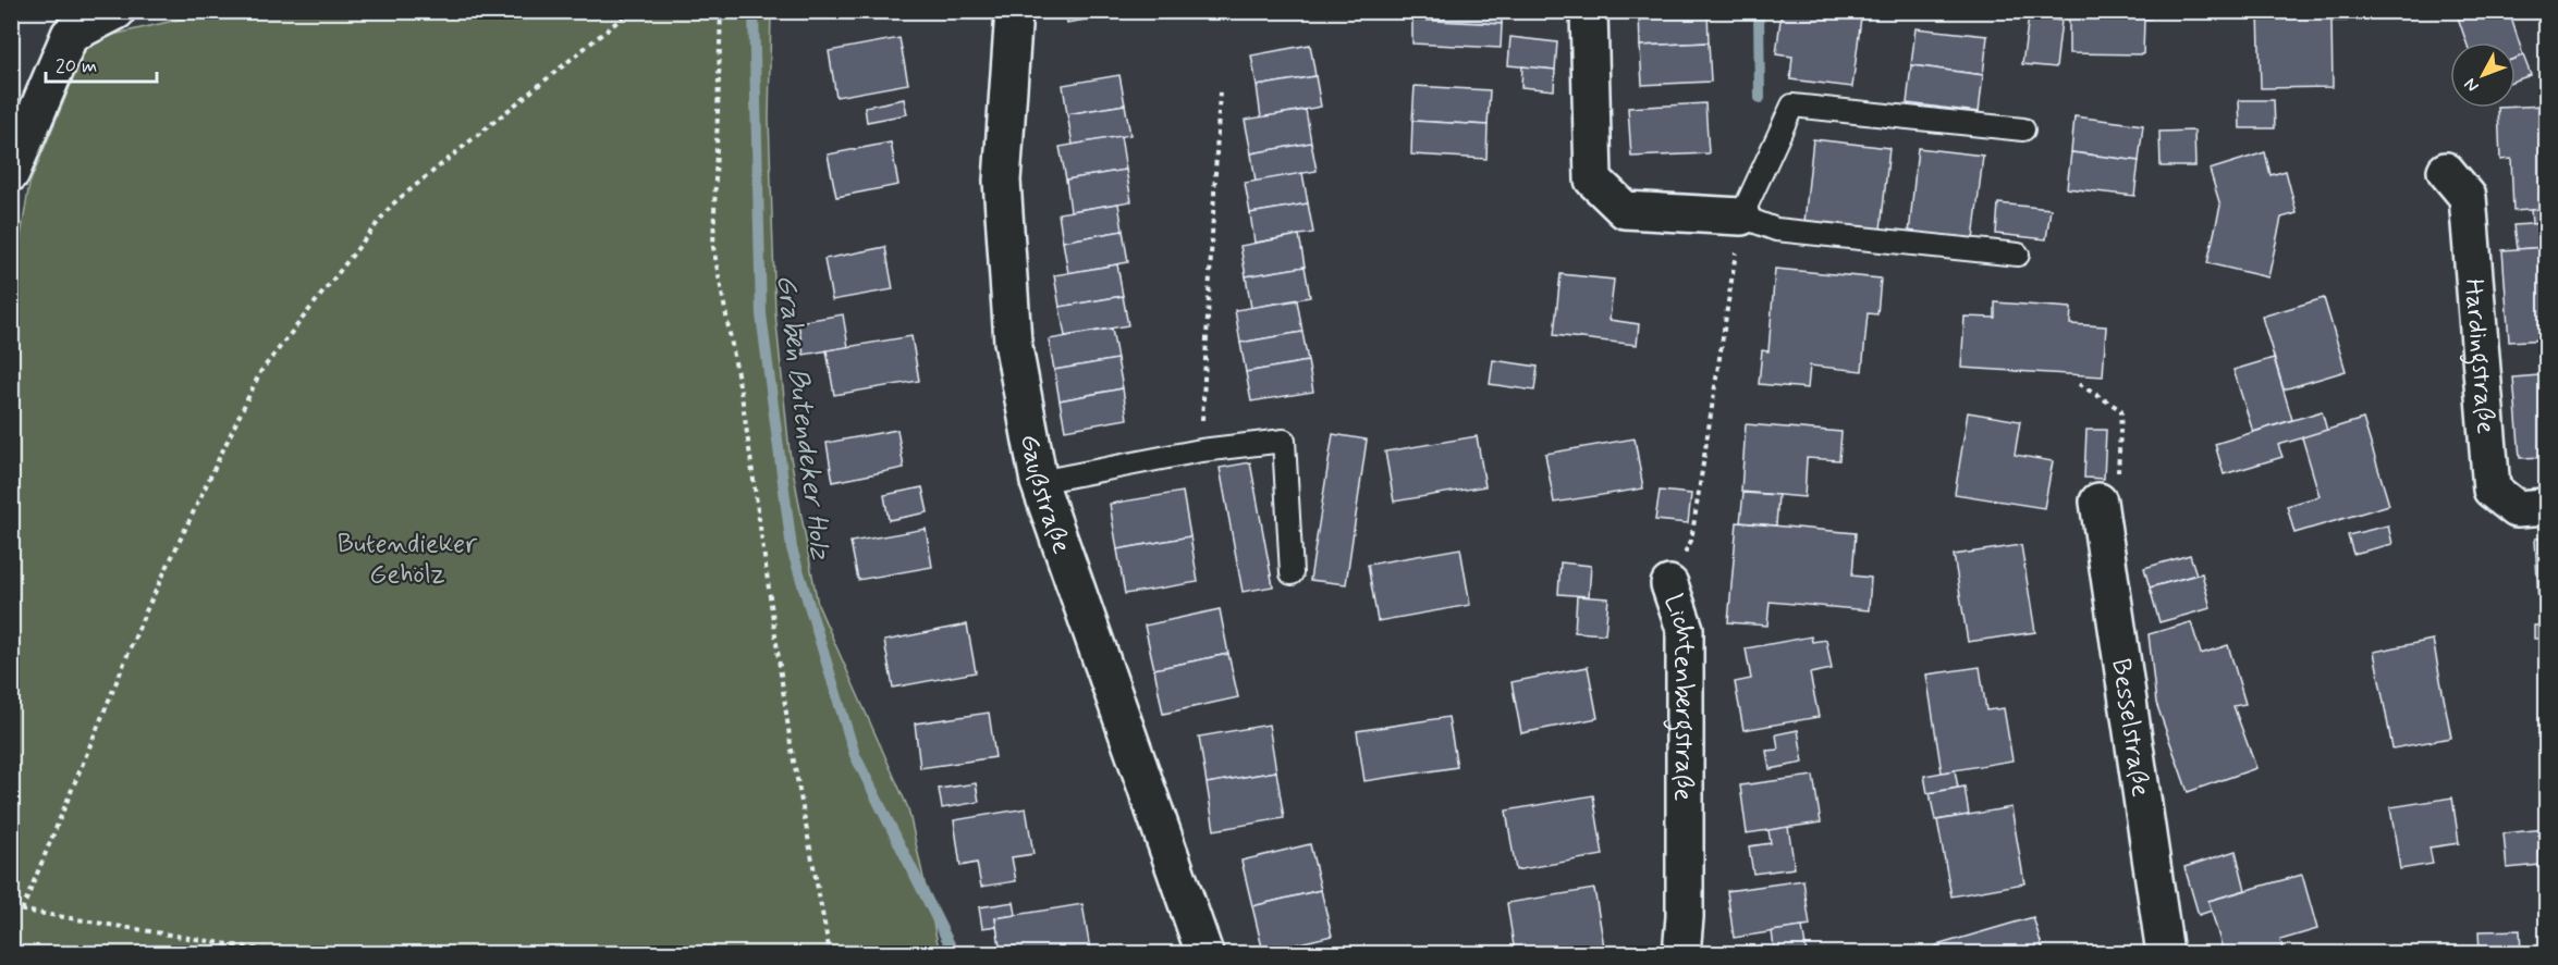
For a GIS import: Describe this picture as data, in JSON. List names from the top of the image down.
{
  "streets": {
    "street": [
      "Hardingstraße",
      "Gaußstraße",
      "Lichtenbergstraße",
      "Besselstraße"
    ]
  },
  "water": ["Graben Butendeker Holz"],
  "parks": ["Butendieker Gehölz"],
  "scale_bar": "20 m",
  "north": "bottom left"
}
